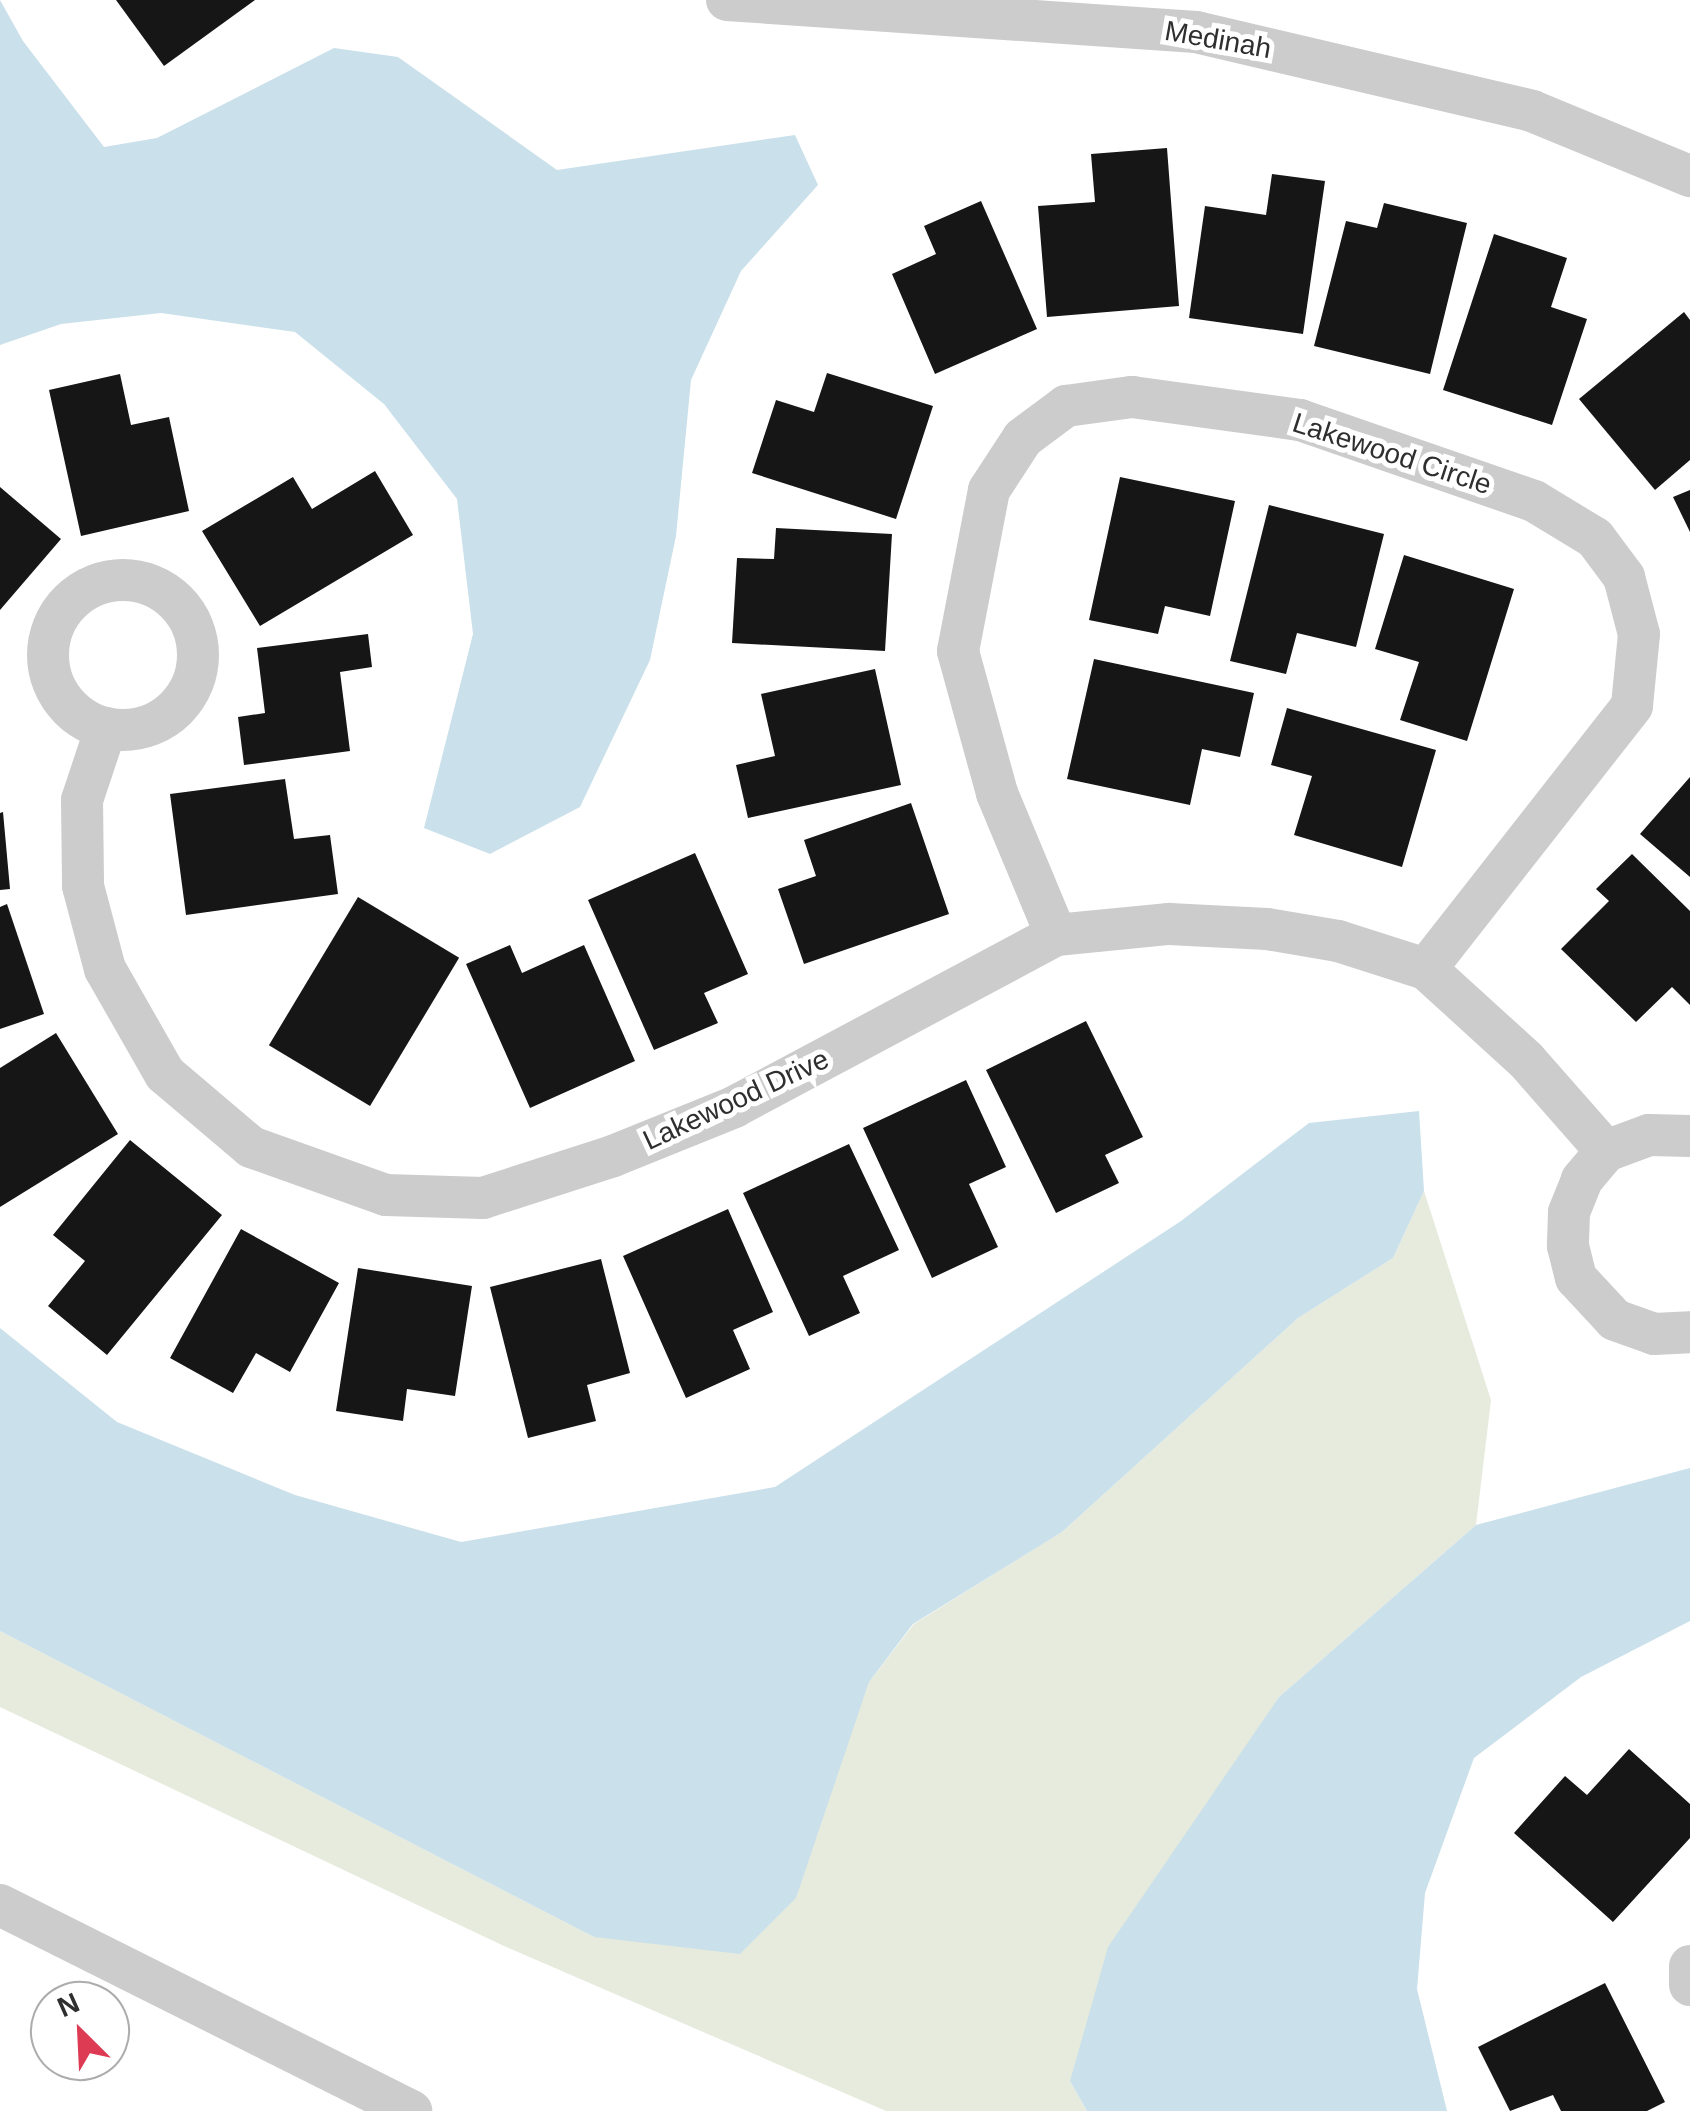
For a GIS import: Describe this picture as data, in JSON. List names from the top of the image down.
{
  "streets": {
    "street": ["Medinah", "Lakewood Circle", "Lakewood Drive"]
  },
  "crossings": [
    ["Lakewood Circle", "Lakewood Drive"]
  ],
  "north": "top left"
}
